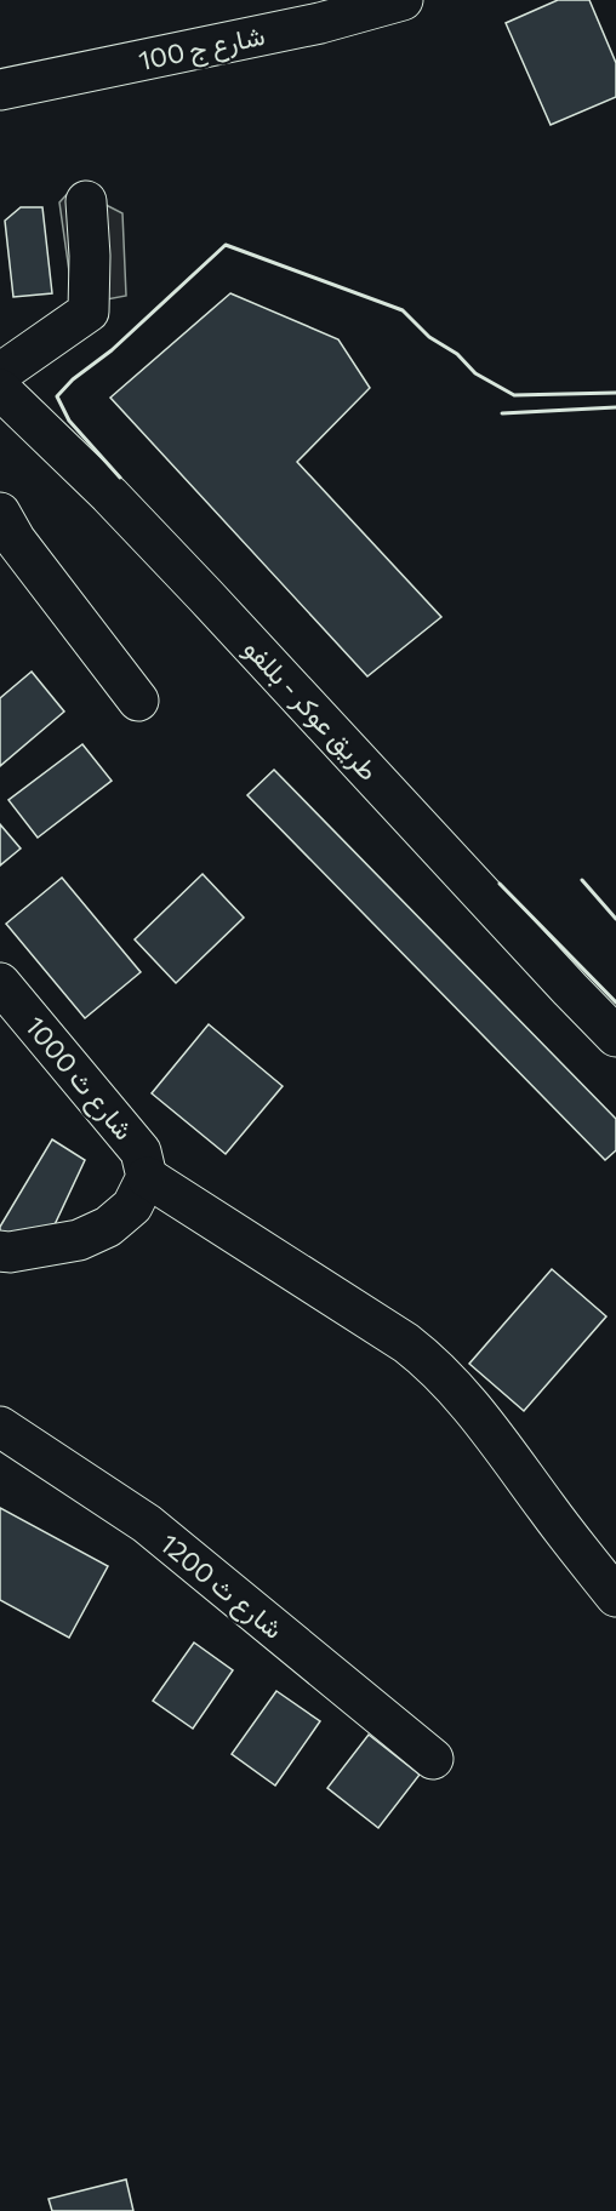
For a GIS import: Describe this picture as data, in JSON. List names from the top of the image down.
{
  "streets": {
    "street": [
      "شارع ج 100",
      "طريق عوكر - بللفو",
      "شارع ث 1000",
      "شارع ث 1200"
    ]
  }
}
